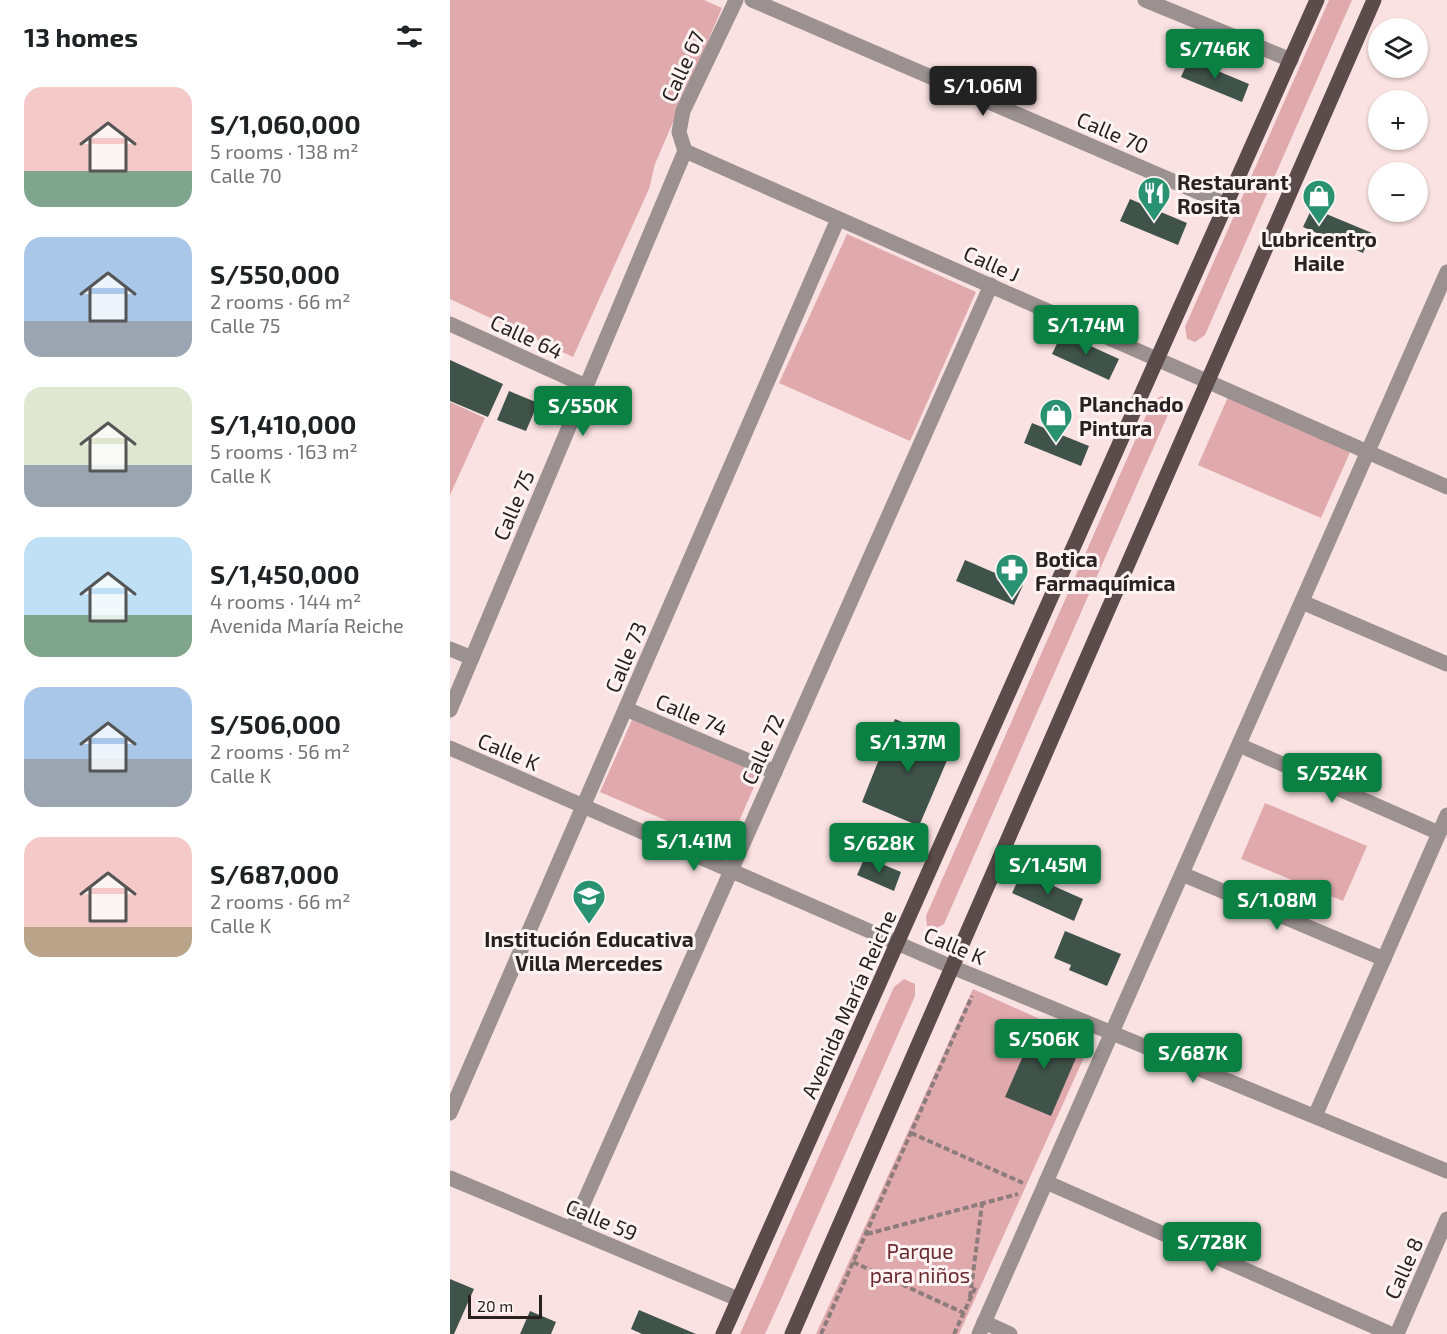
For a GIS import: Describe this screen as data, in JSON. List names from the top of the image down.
{
  "streets": {
    "main road": ["Avenida María Reiche"],
    "street": [
      "Calle 67",
      "Calle 70",
      "Calle J",
      "Calle 64",
      "Calle 75",
      "Calle 73",
      "Calle 74",
      "Calle 72",
      "Calle K",
      "Calle 59",
      "Calle 8"
    ]
  },
  "crossings": [
    ["Calle 67", "Calle J"],
    ["Calle 67", "Calle 75"],
    ["Calle 70", "Avenida María Reiche"],
    ["Calle J", "Calle 75"],
    ["Calle J", "Calle 73"],
    ["Calle J", "Calle 72"],
    ["Calle J", "Avenida María Reiche"],
    ["Calle 64", "Calle 75"],
    ["Calle 73", "Calle 74"],
    ["Calle 73", "Calle K"],
    ["Calle 74", "Calle 72"],
    ["Calle 72", "Calle K"],
    ["Calle 72", "Calle 59"],
    ["Calle K", "Avenida María Reiche"],
    ["Avenida María Reiche", "Calle 59"]
  ],
  "parks": ["Parque para niños"],
  "places": {
    "restaurant": ["Restaurant Rosita"],
    "shop": ["Lubricentro Haile", "Planchado Pintura"],
    "pharmacy": ["Botica Farmaquímica"],
    "school or university": ["Institución Educativa Villa Mercedes"]
  },
  "scale_bar": "20 m",
  "page": {
    "heading": "13 homes",
    "map_buttons": ["+", "−"],
    "price": [
      "S/746K",
      "S/1.06M",
      "S/1.74M",
      "S/550K",
      "S/1.37M",
      "S/524K",
      "S/1.41M",
      "S/628K",
      "S/1.45M",
      "S/1.08M",
      "S/506K",
      "S/687K",
      "S/728K"
    ],
    "list": [
      {
        "name": "S/1,060,000",
        "note": "5 rooms · 138 m² · Calle 70"
      },
      {
        "name": "S/550,000",
        "note": "2 rooms · 66 m² · Calle 75"
      },
      {
        "name": "S/1,410,000",
        "note": "5 rooms · 163 m² · Calle K"
      },
      {
        "name": "S/1,450,000",
        "note": "4 rooms · 144 m² · Avenida María Reiche"
      },
      {
        "name": "S/506,000",
        "note": "2 rooms · 56 m² · Calle K"
      },
      {
        "name": "S/687,000",
        "note": "2 rooms · 66 m² · Calle K"
      }
    ],
    "scale": "20 m"
  }
}
